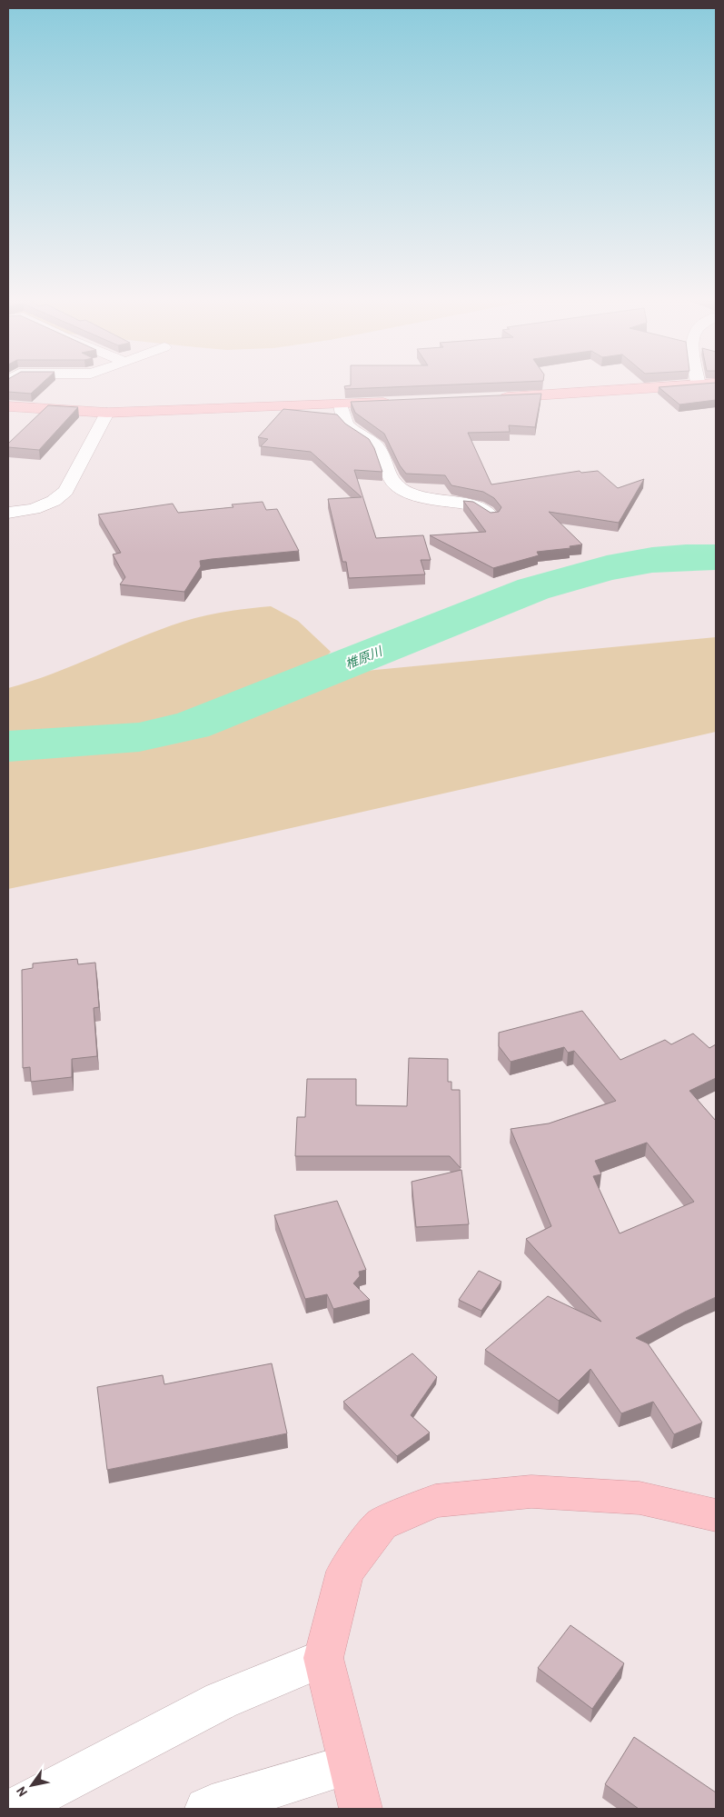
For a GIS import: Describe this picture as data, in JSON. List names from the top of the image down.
{
  "water": ["椎原川"],
  "north": "bottom left"
}
